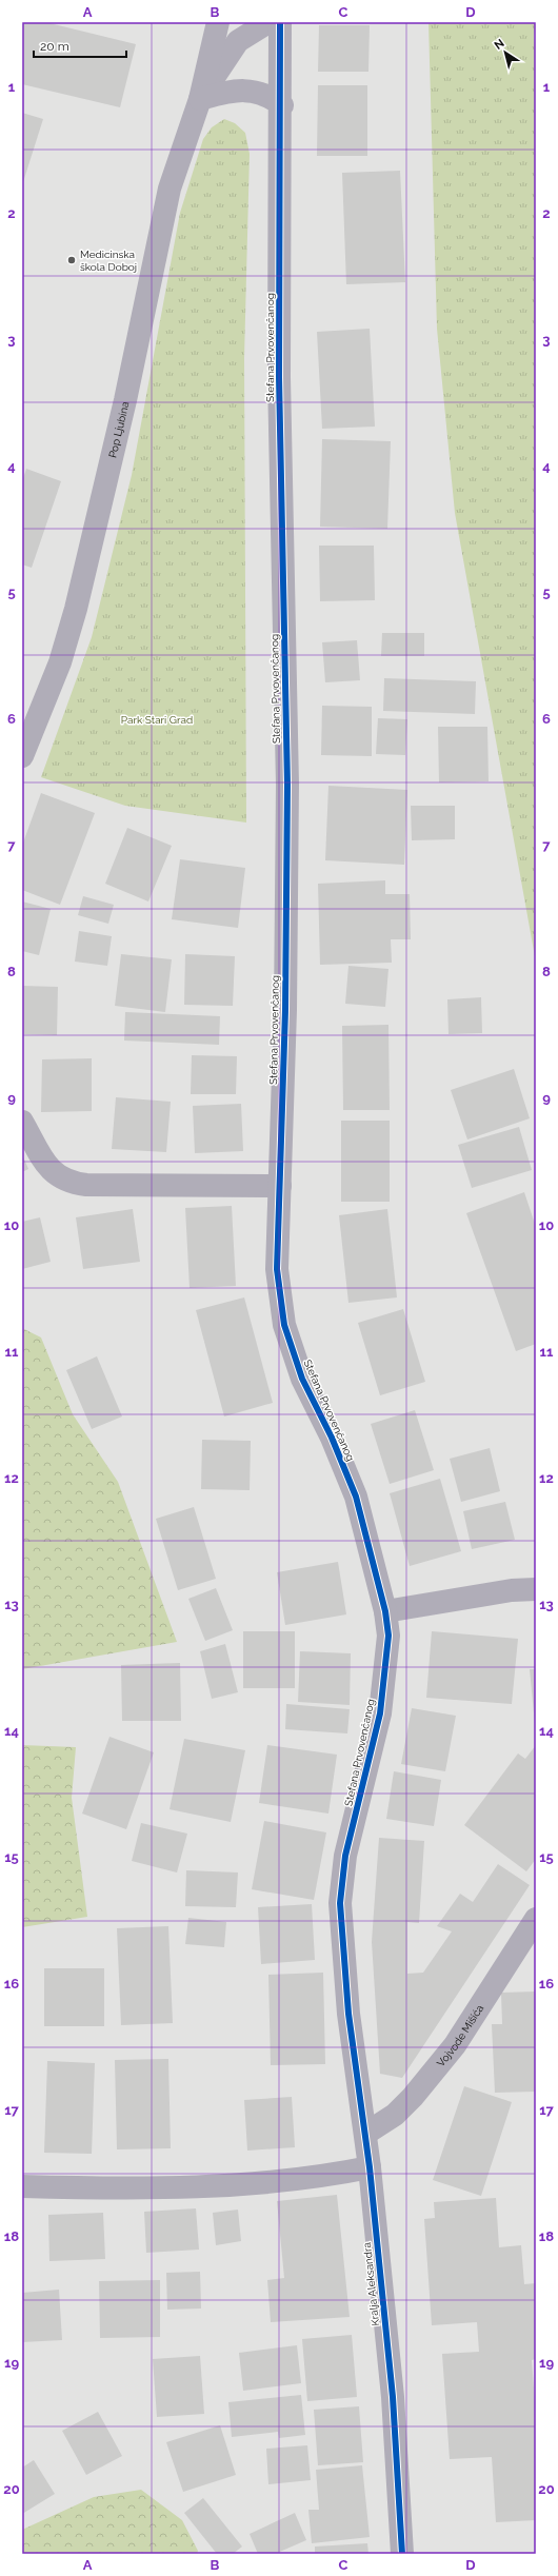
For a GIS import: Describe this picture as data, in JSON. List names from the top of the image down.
{
  "streets": {
    "street": [
      "Stefana Prvovenčanog",
      "Pop Ljubina",
      "Vojvode Mišića",
      "Kralja Aleksandra"
    ]
  },
  "crossings": [
    ["Stefana Prvovenčanog", "Kralja Aleksandra"],
    ["Vojvode Mišića", "Kralja Aleksandra"]
  ],
  "parks": ["Park Stari Grad"],
  "places": ["Medicinska škola Doboj"],
  "scale_bar": "20 m",
  "north": "top left",
  "grid": {
    "columns": [
      "A",
      "B",
      "C",
      "D"
    ],
    "rows": [
      "1",
      "2",
      "3",
      "4",
      "5",
      "6",
      "7",
      "8",
      "9",
      "10",
      "11",
      "12",
      "13",
      "14",
      "15",
      "16",
      "17",
      "18",
      "19",
      "20"
    ]
  }
}
